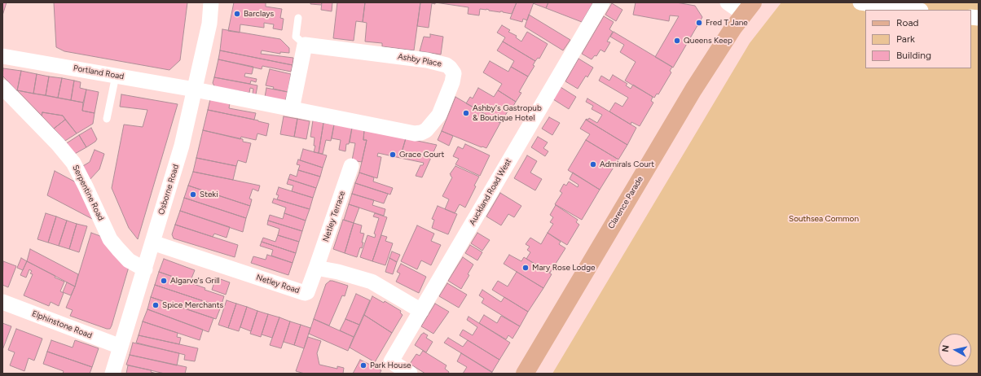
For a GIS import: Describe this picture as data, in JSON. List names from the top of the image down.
{
  "streets": {
    "main road": ["Clarence Parade"],
    "street": [
      "Ashby Place",
      "Portland Road",
      "Osborne Road",
      "Auckland Road West",
      "Serpentine Road",
      "Netley Terrace",
      "Netley Road",
      "Elphinstone Road"
    ]
  },
  "crossings": [
    ["Ashby Place", "Portland Road"],
    ["Ashby Place", "Osborne Road"],
    ["Portland Road", "Osborne Road"],
    ["Osborne Road", "Serpentine Road"],
    ["Osborne Road", "Netley Road"],
    ["Osborne Road", "Elphinstone Road"],
    ["Netley Terrace", "Netley Road"]
  ],
  "parks": ["Southsea Common"],
  "places": [
    "Barclays",
    "Fred T Jane",
    "Queens Keep",
    "Ashby's Gastropub & Boutique Hotel",
    "Grace Court",
    "Admirals Court",
    "Steki",
    "Mary Rose Lodge",
    "Algarve's Grill",
    "Spice Merchants",
    "Park House"
  ],
  "legend": ["Road", "Park", "Building"],
  "north": "left"
}
